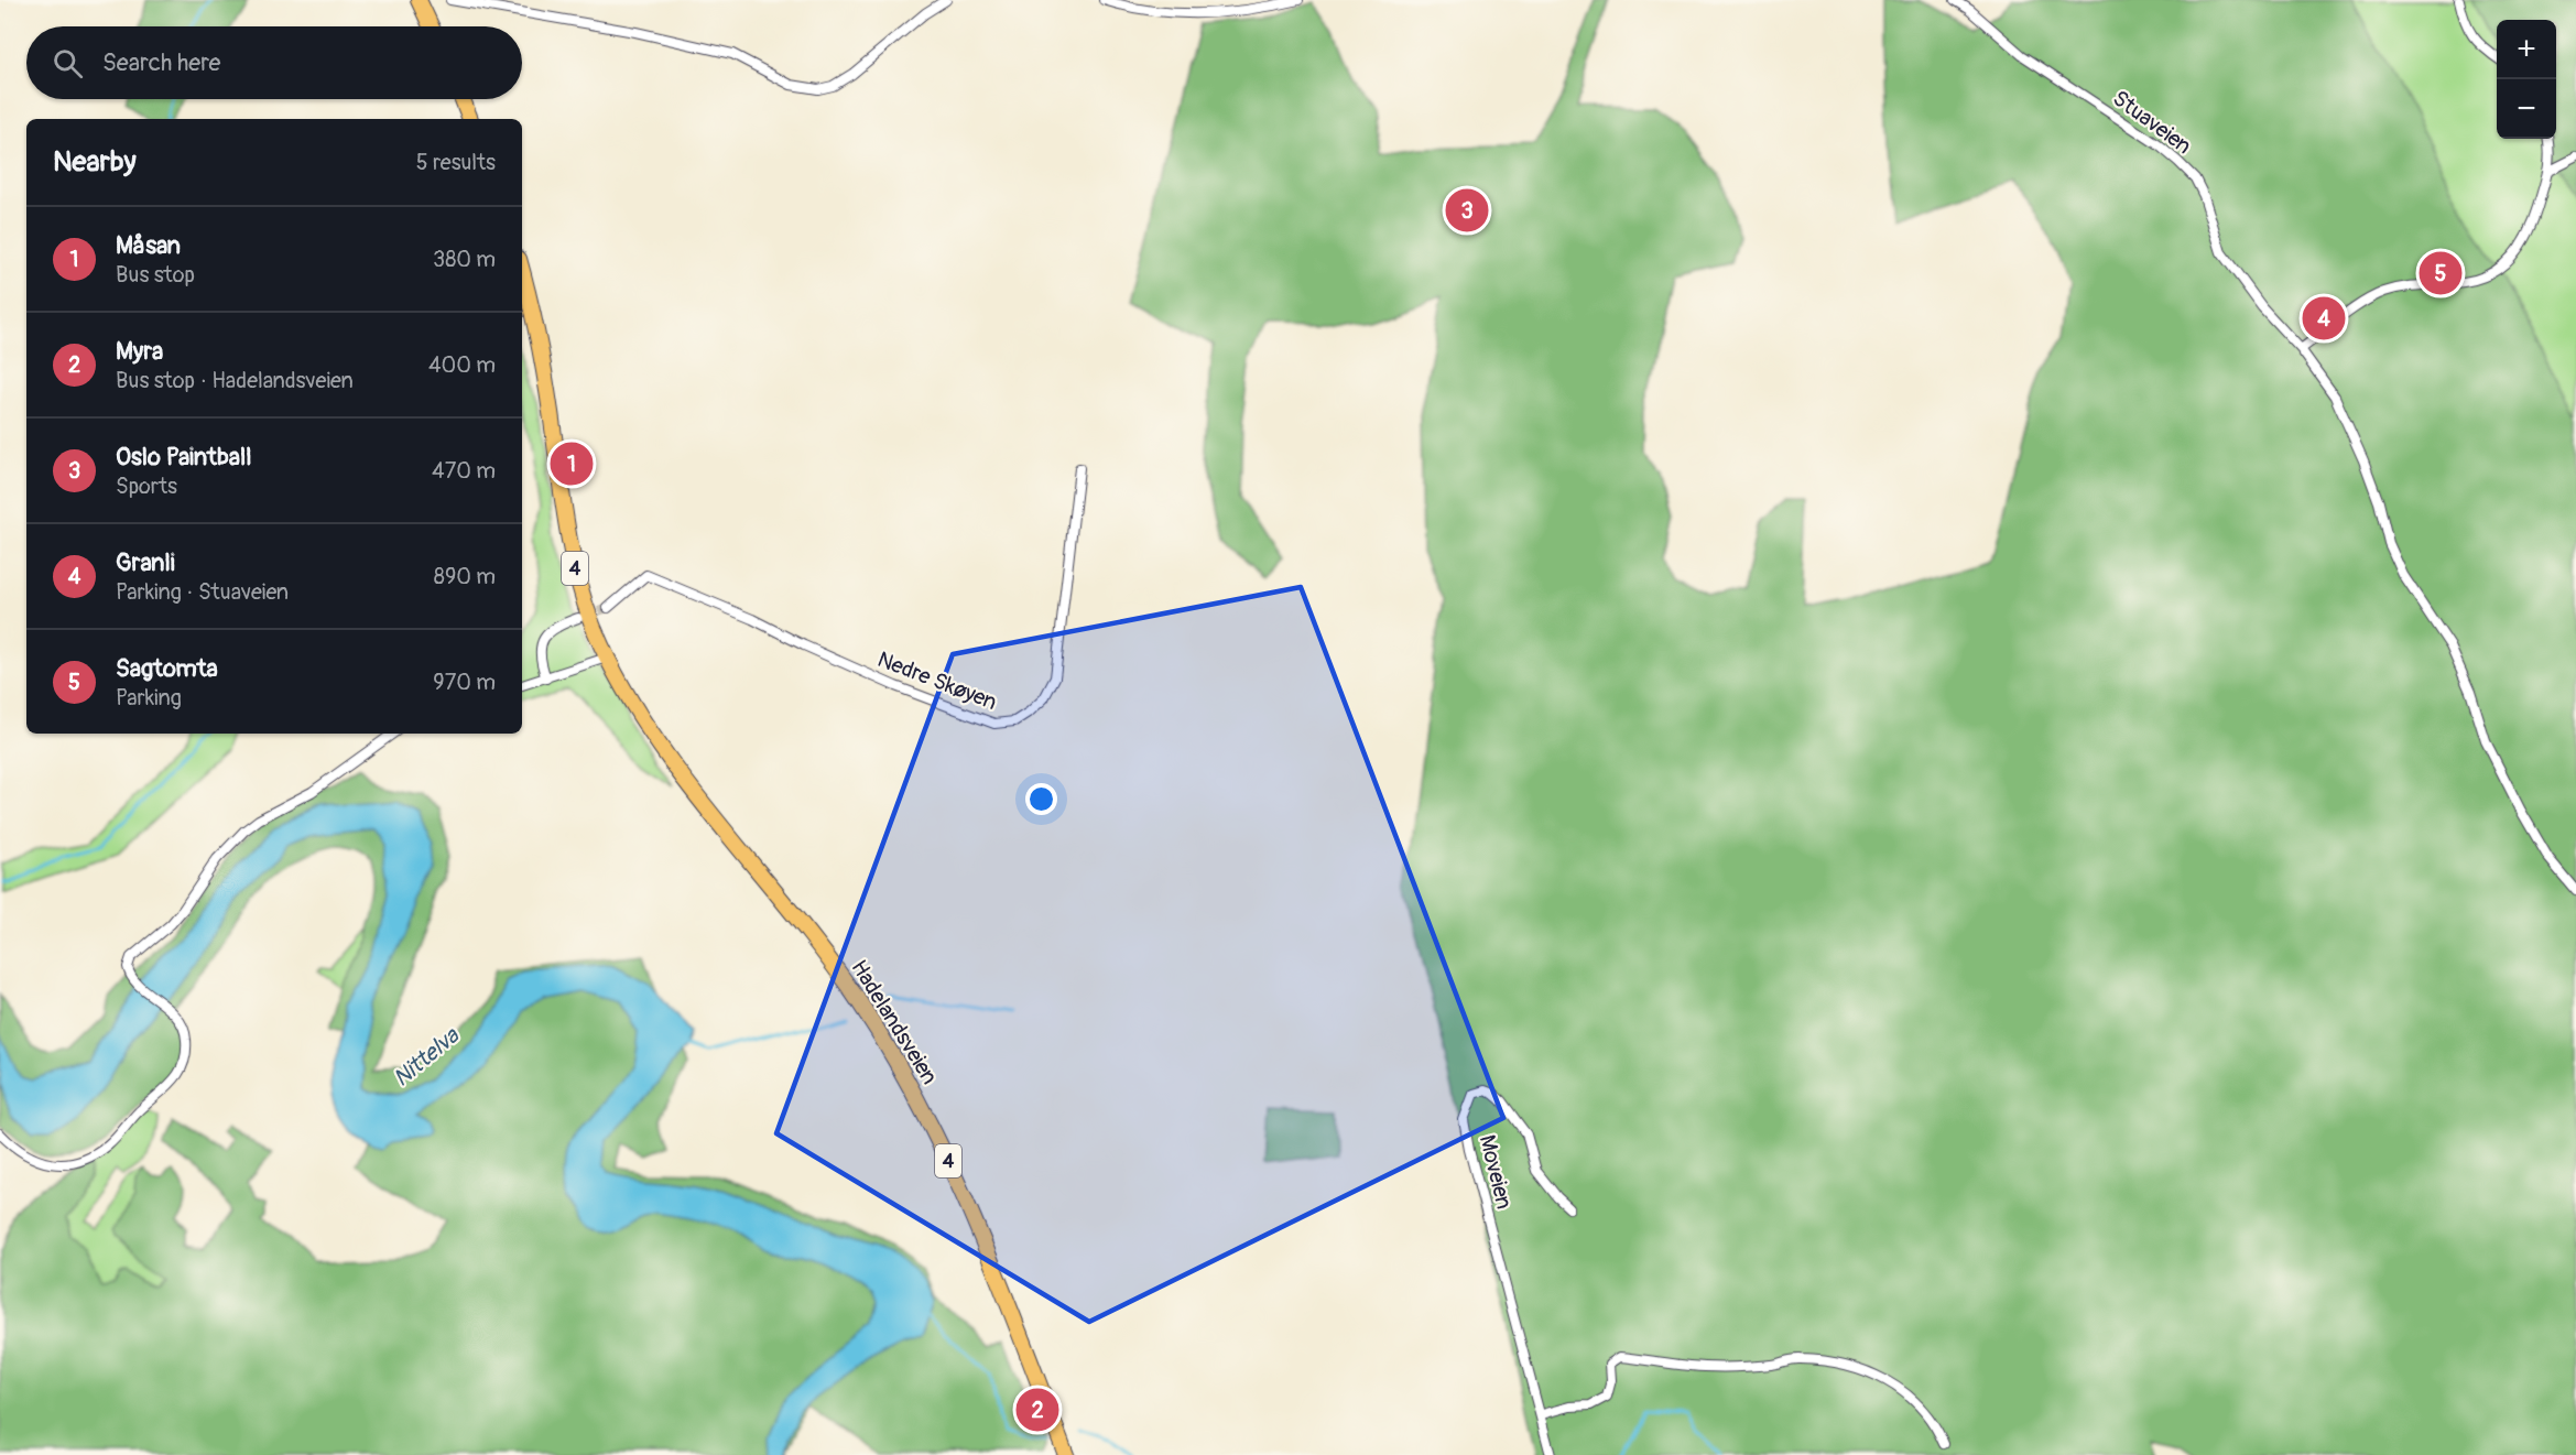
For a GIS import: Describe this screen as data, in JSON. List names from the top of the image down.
{
  "streets": {
    "highway": ["4", "Hadelandsveien"],
    "street": ["Stuaveien", "Nedre Skøyen", "Moveien"]
  },
  "crossings": [
    ["4", "Hadelandsveien"]
  ],
  "water": ["Nittelva"],
  "page": {
    "map_buttons": ["+", "−"],
    "search": "Search here",
    "heading": ["Nearby", "5 results"],
    "pins": [
      "3",
      "5",
      "4",
      "1",
      "2"
    ],
    "list": [
      {
        "mark": "1",
        "name": "Måsan",
        "note": "Bus stop",
        "value": "380 m"
      },
      {
        "mark": "2",
        "name": "Myra",
        "note": "Bus stop · Hadelandsveien",
        "value": "400 m"
      },
      {
        "mark": "3",
        "name": "Oslo Paintball",
        "note": "Sports",
        "value": "470 m"
      },
      {
        "mark": "4",
        "name": "Granli",
        "note": "Parking · Stuaveien",
        "value": "890 m"
      },
      {
        "mark": "5",
        "name": "Sagtomta",
        "note": "Parking",
        "value": "970 m"
      }
    ]
  }
}
